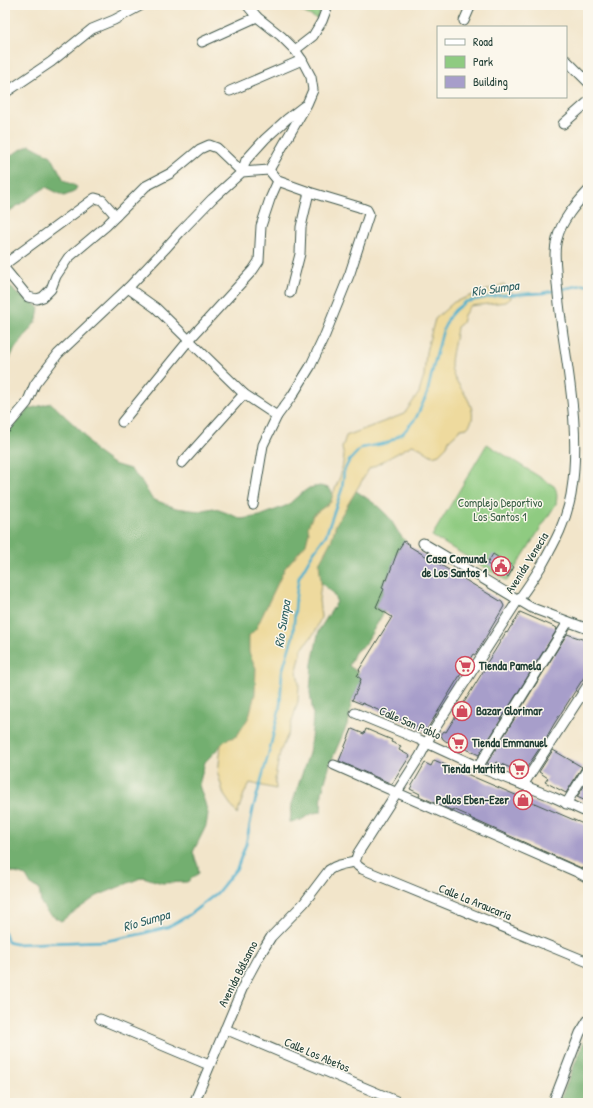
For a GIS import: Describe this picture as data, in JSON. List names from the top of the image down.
{
  "streets": {
    "street": [
      "Avenida Venecia",
      "Calle San Pablo",
      "Calle La Araucaria",
      "Avenida Bálsamo",
      "Calle Los Abetos"
    ]
  },
  "crossings": [
    ["Avenida Venecia", "Calle San Pablo"],
    ["Avenida Venecia", "Calle La Araucaria"],
    ["Avenida Venecia", "Avenida Bálsamo"],
    ["Calle La Araucaria", "Avenida Bálsamo"],
    ["Avenida Bálsamo", "Calle Los Abetos"]
  ],
  "water": ["Río Sumpa"],
  "parks": ["Complejo Deportivo Los Santos 1"],
  "places": {
    "public building": ["Casa Comunal de Los Santos 1"],
    "supermarket": ["Tienda Pamela", "Tienda Emmanuel", "Tienda Martita"],
    "shop": ["Bazar Glorimar", "Pollos Eben-Ezer"]
  },
  "legend": ["Road", "Park", "Building"]
}
